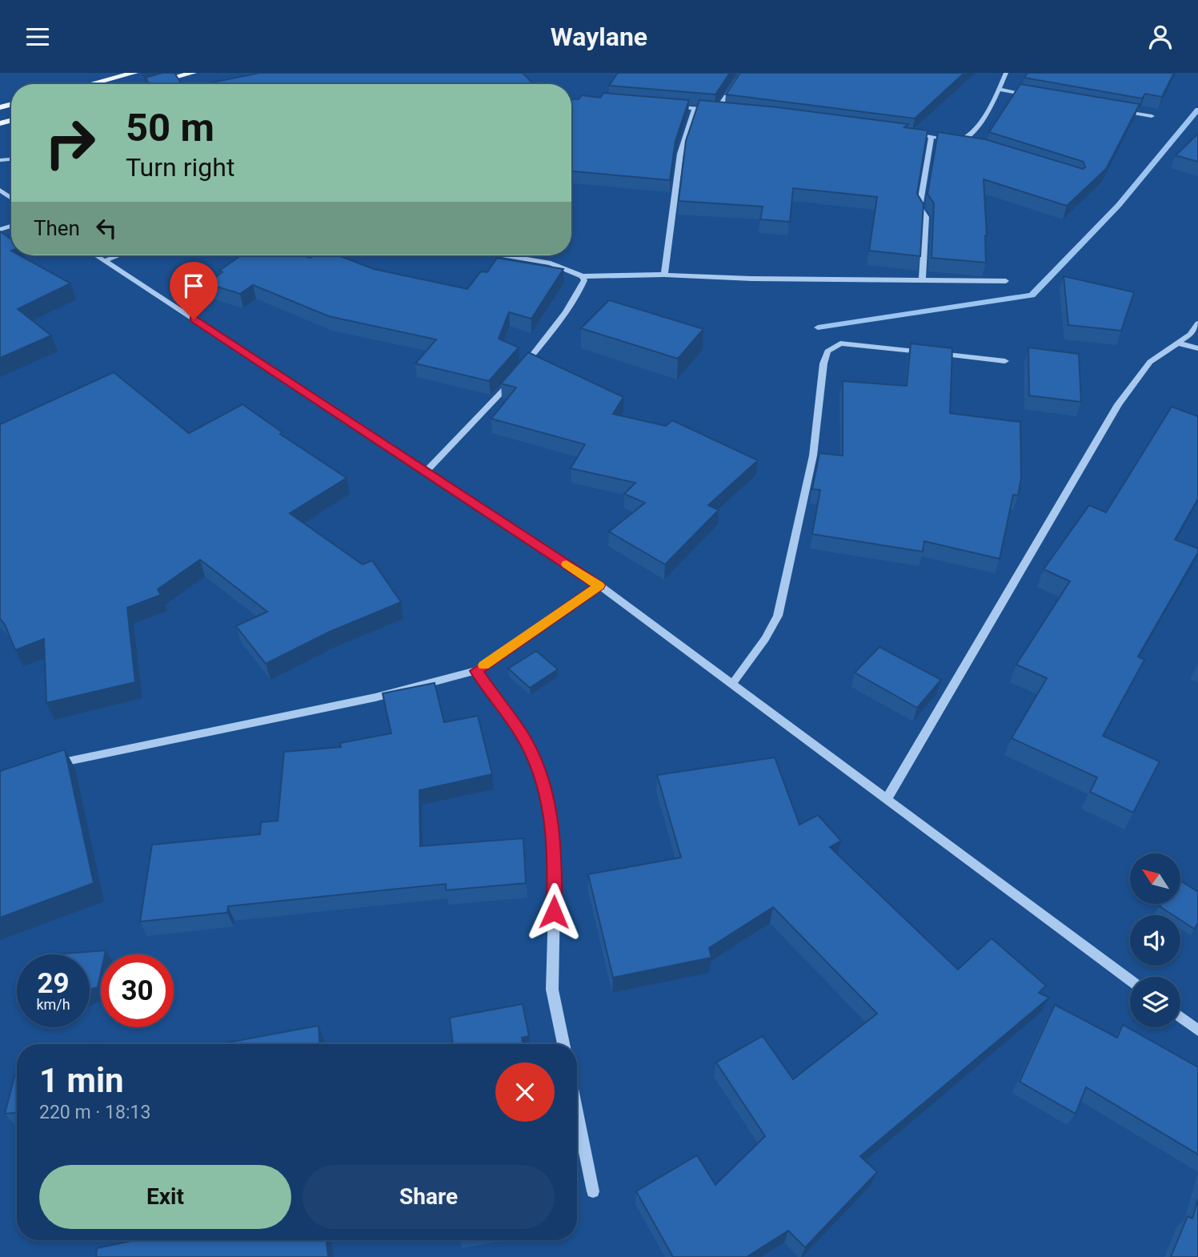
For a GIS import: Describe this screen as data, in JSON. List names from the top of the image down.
{
  "north": "top left",
  "page": {
    "header": "Waylane",
    "turn": ["50 m", "Turn right"],
    "then": "Then",
    "speed": "29 km/h",
    "limit": "30",
    "heading": ["1 min", "220 m · 18:13"],
    "buttons": ["Exit", "Share"]
  }
}
